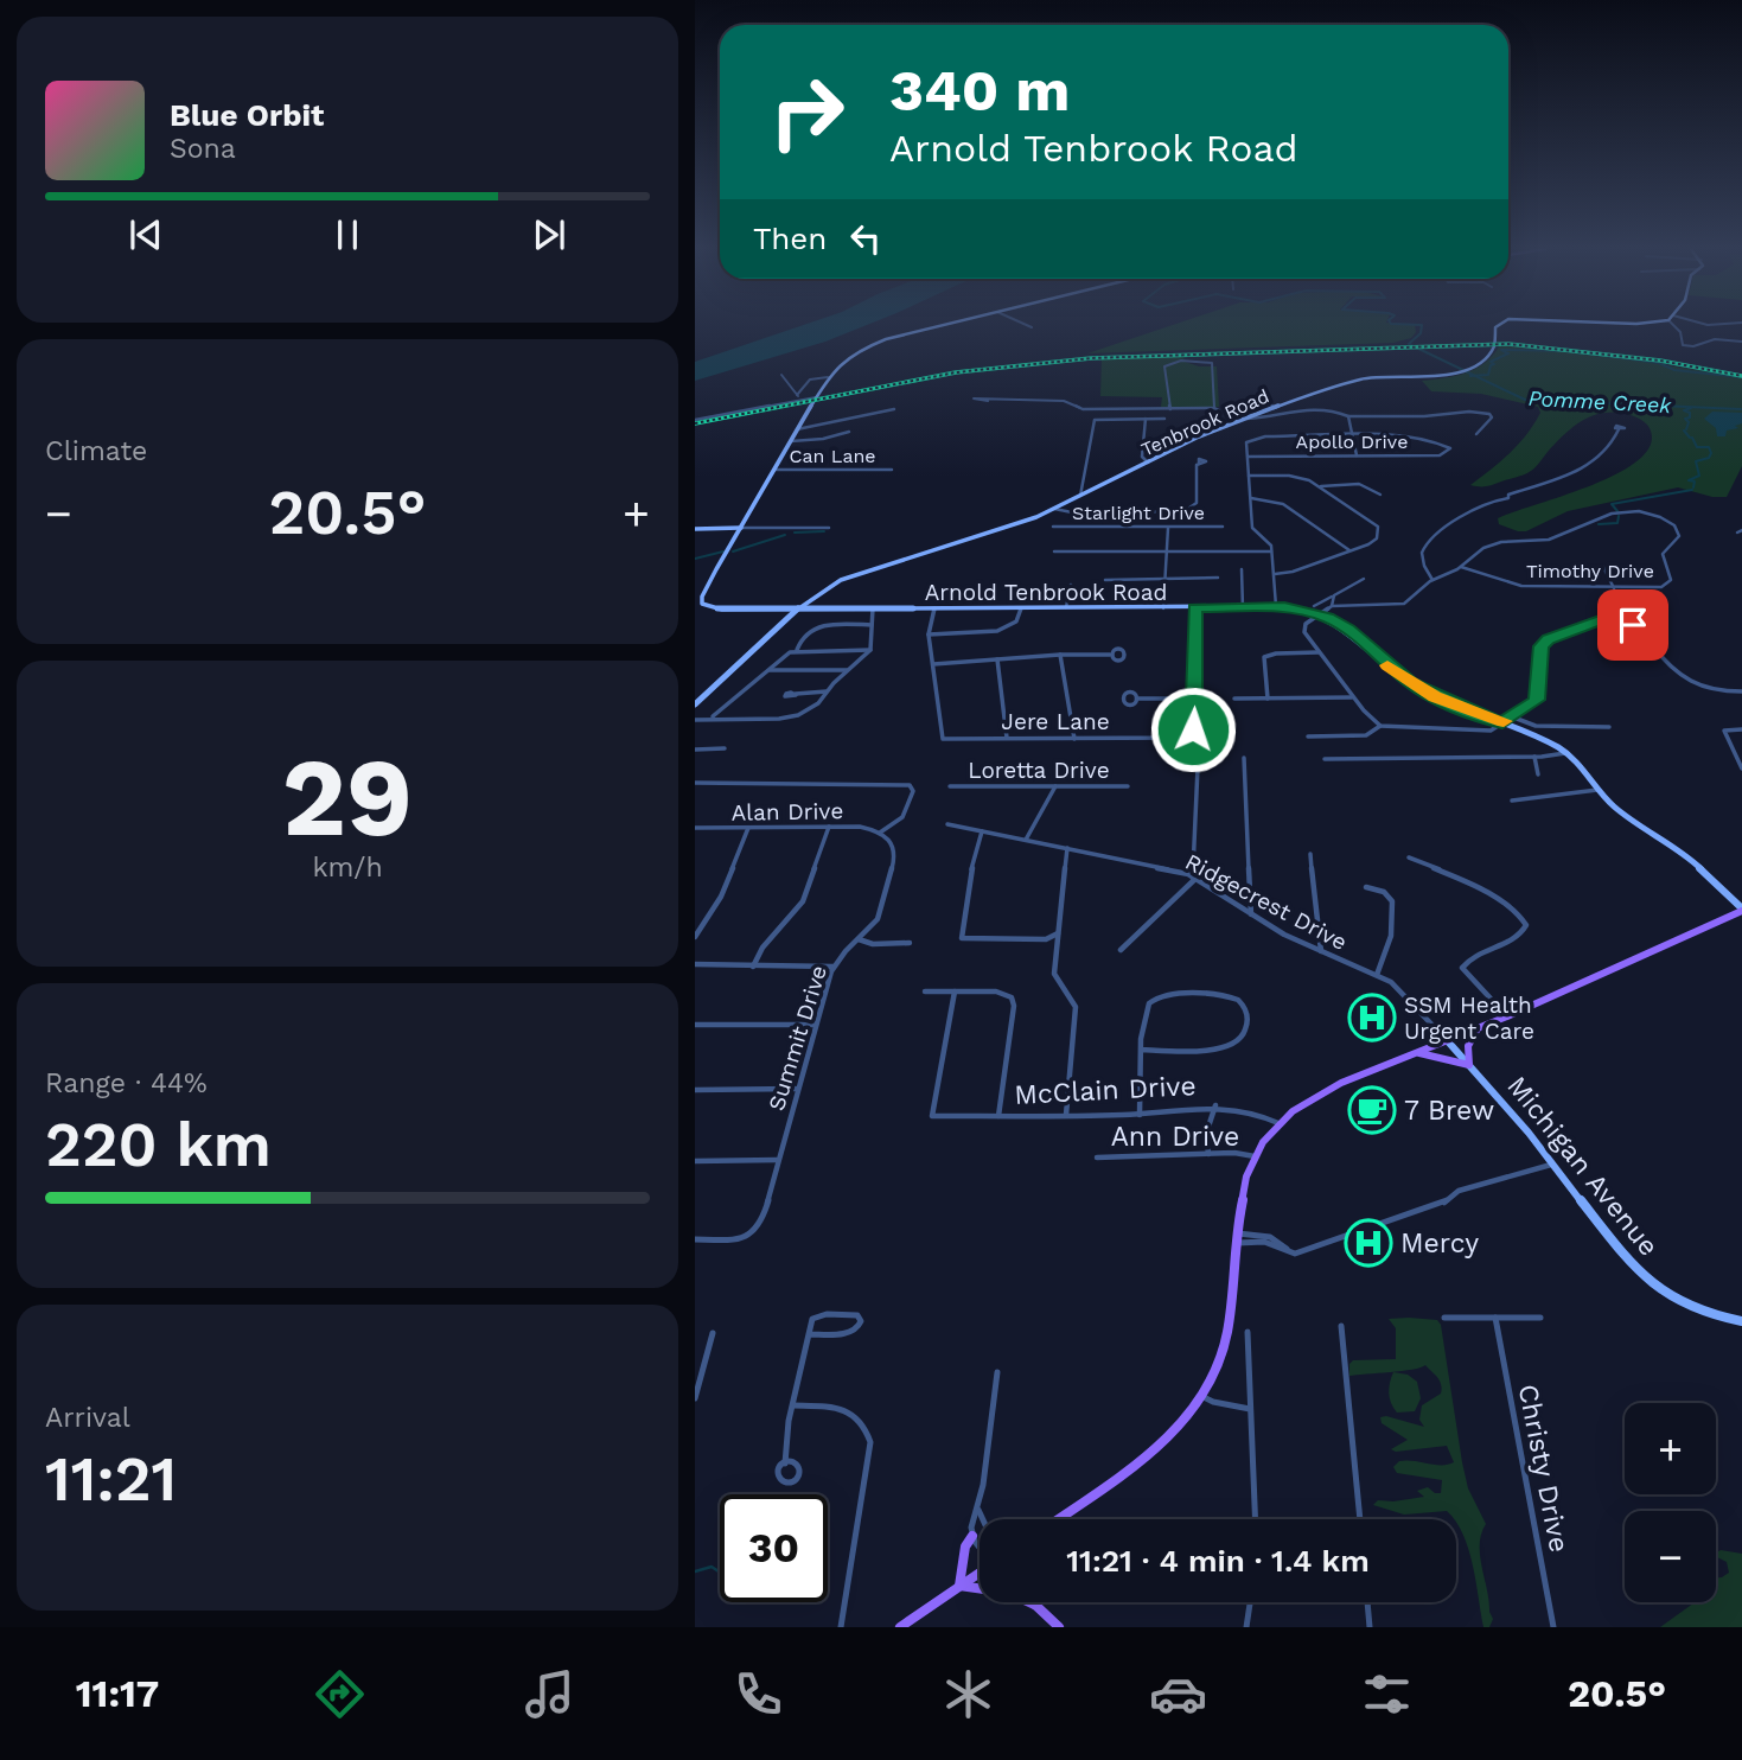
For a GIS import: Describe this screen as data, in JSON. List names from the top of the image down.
{
  "streets": {
    "street": [
      "Tenbrook Road",
      "Apollo Drive",
      "Can Lane",
      "Starlight Drive",
      "Timothy Drive",
      "Arnold Tenbrook Road",
      "Jere Lane",
      "Loretta Drive",
      "Alan Drive",
      "Ridgecrest Drive",
      "Summit Drive",
      "McClain Drive",
      "Ann Drive",
      "Michigan Avenue",
      "Christy Drive"
    ]
  },
  "crossings": [
    ["Tenbrook Road", "Arnold Tenbrook Road"],
    ["Arnold Tenbrook Road", "Jere Lane"],
    ["Alan Drive", "Summit Drive"],
    ["Ridgecrest Drive", "Michigan Avenue"]
  ],
  "water": ["Pomme Creek"],
  "places": {
    "hospital": ["SSM Health Urgent Care", "Mercy"],
    "cafe": ["7 Brew"]
  },
  "page": {
    "turn": ["340 m", "Arnold Tenbrook Road"],
    "song": ["Blue Orbit", "Sona"],
    "then": "Then",
    "tile": [
      "Climate",
      ["29", "km/h"],
      ["Range · 44%", "220 km"],
      ["Arrival", "11:21"]
    ],
    "heat": ["−", "20.5°", "+"],
    "map_buttons": ["+", "−"],
    "limit": "30",
    "trip": "11:21 · 4 min · 1.4 km",
    "tabs": ["11:17", "20.5°"]
  }
}
